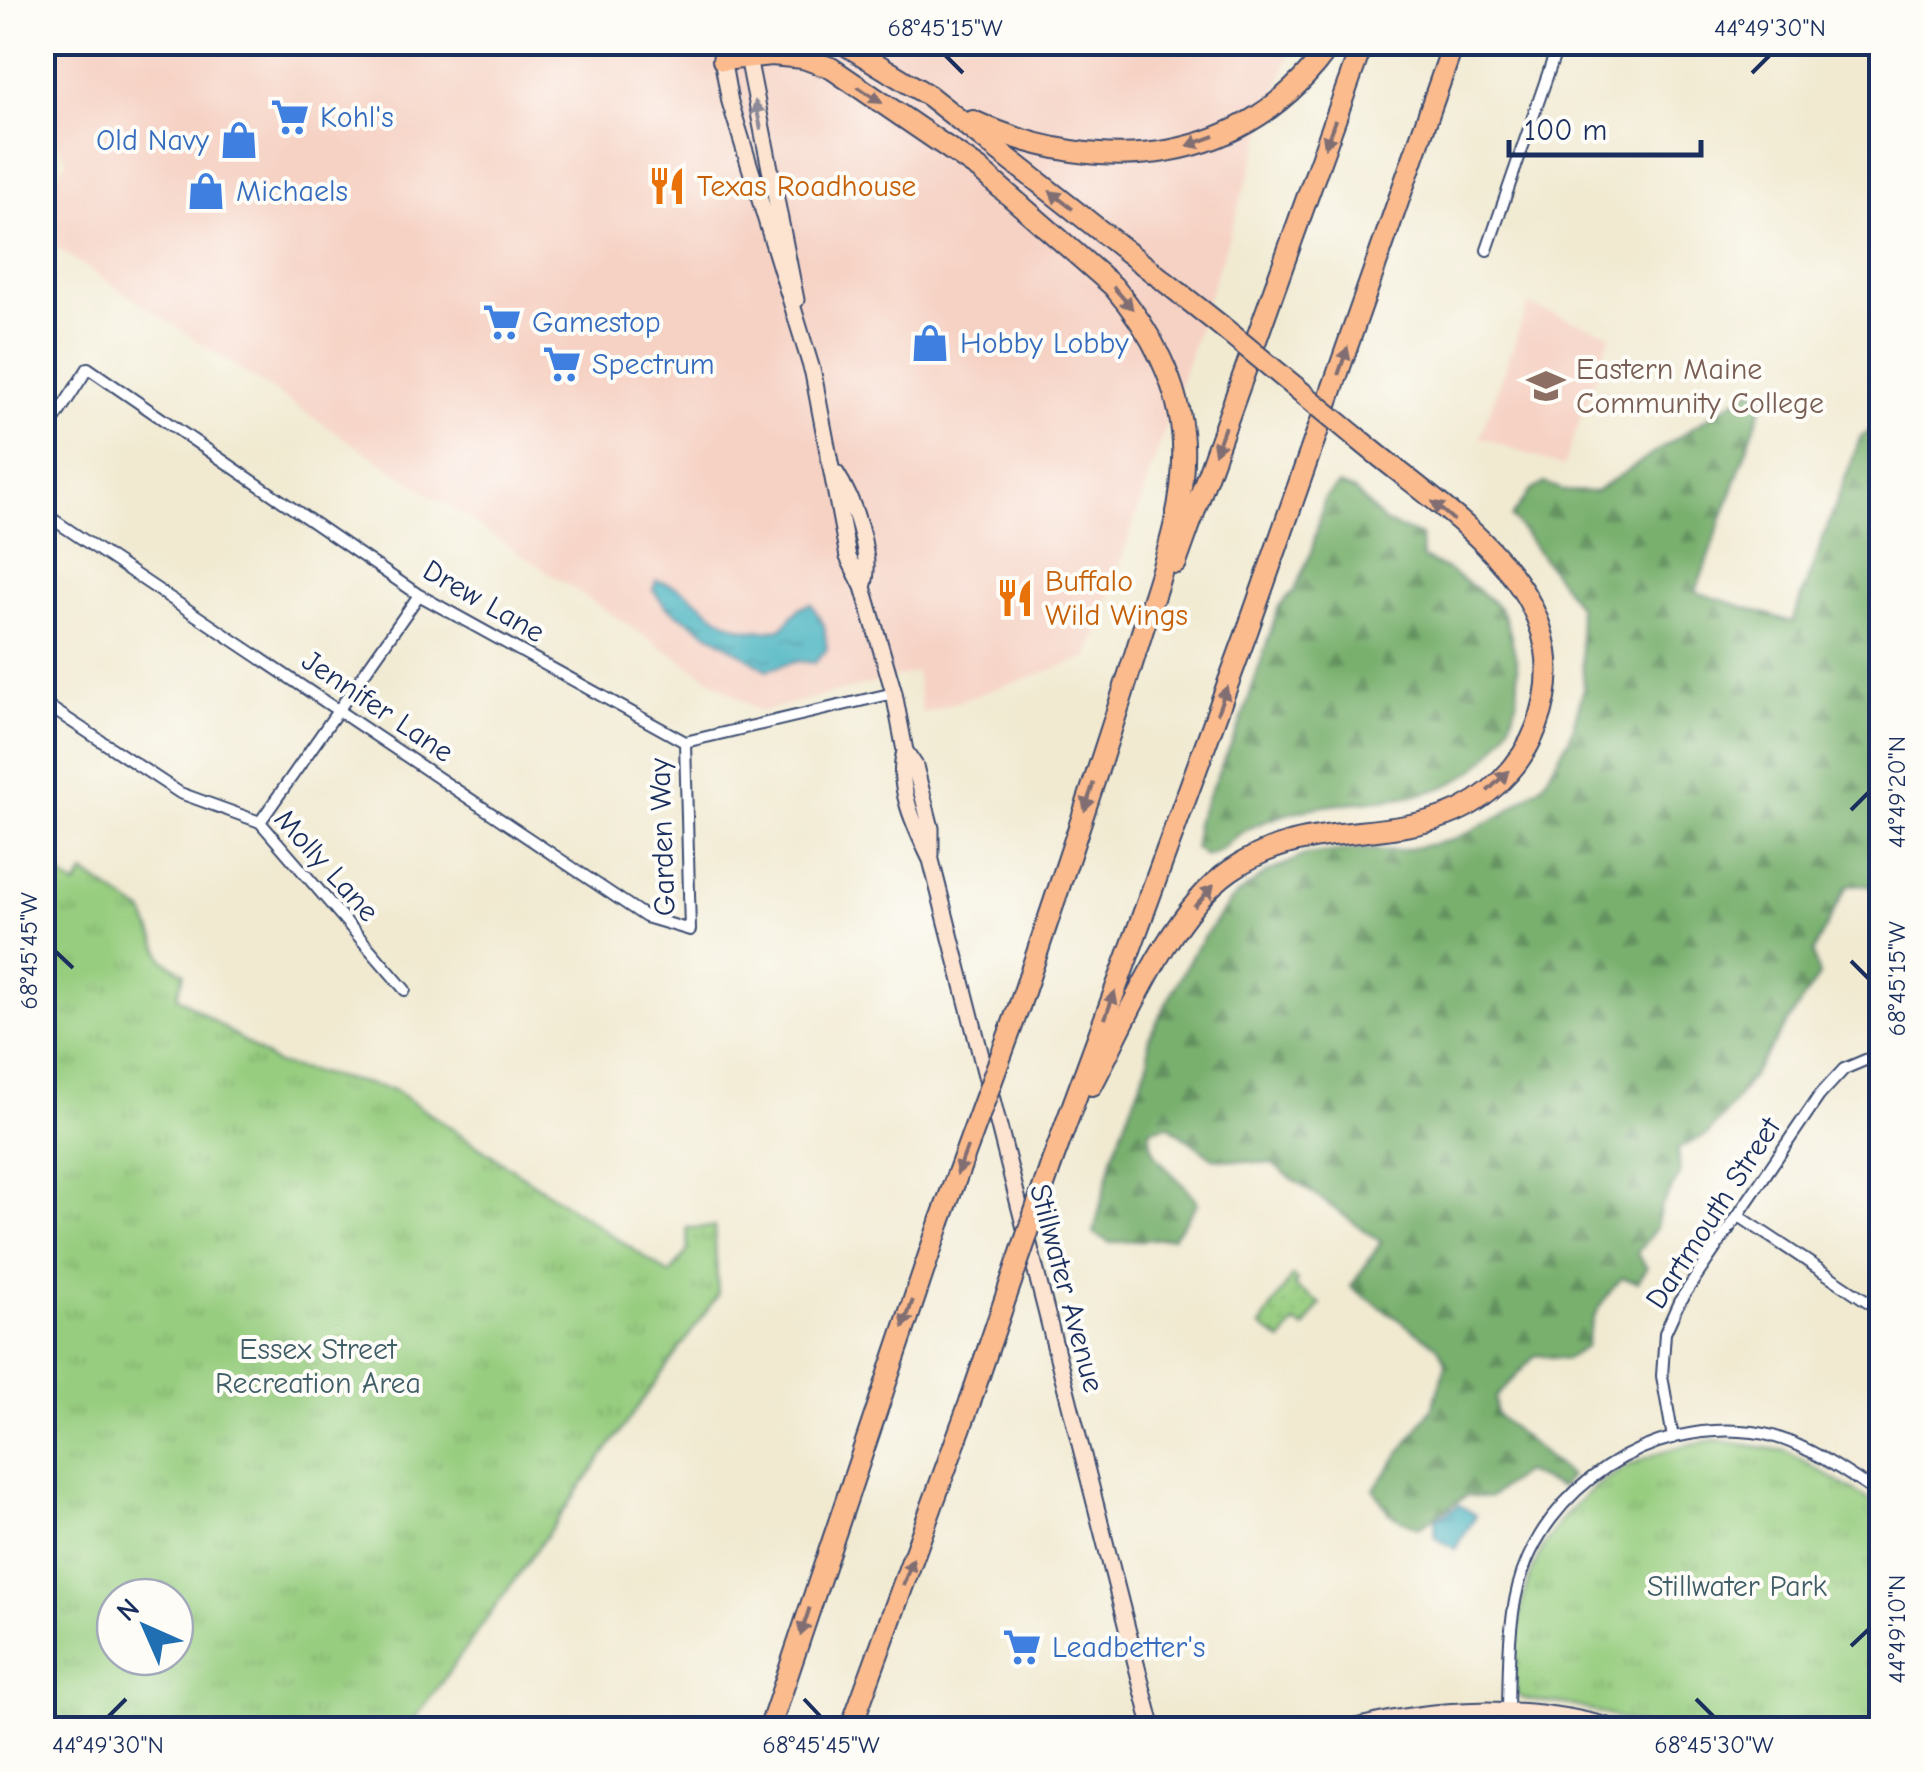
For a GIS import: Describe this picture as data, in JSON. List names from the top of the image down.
{
  "streets": {
    "main road": ["Stillwater Avenue"],
    "street": [
      "Drew Lane",
      "Jennifer Lane",
      "Garden Way",
      "Molly Lane",
      "Dartmouth Street"
    ]
  },
  "crossings": [
    ["Drew Lane", "Garden Way"],
    ["Jennifer Lane", "Garden Way"]
  ],
  "parks": ["Essex Street Recreation Area", "Stillwater Park"],
  "places": {
    "supermarket": [
      "Kohl's",
      "Gamestop",
      "Spectrum",
      "Leadbetter's"
    ],
    "shop": ["Old Navy", "Michaels", "Hobby Lobby"],
    "restaurant": ["Texas Roadhouse", "Buffalo Wild Wings"],
    "school or university": ["Eastern Maine Community College"]
  },
  "scale_bar": "100 m",
  "north": "top left",
  "coordinates": [
    "68°45'15\"W",
    "44°49'30\"N",
    "44°49'20\"N",
    "68°45'45\"W",
    "44°49'10\"N",
    "68°45'30\"W"
  ]
}
